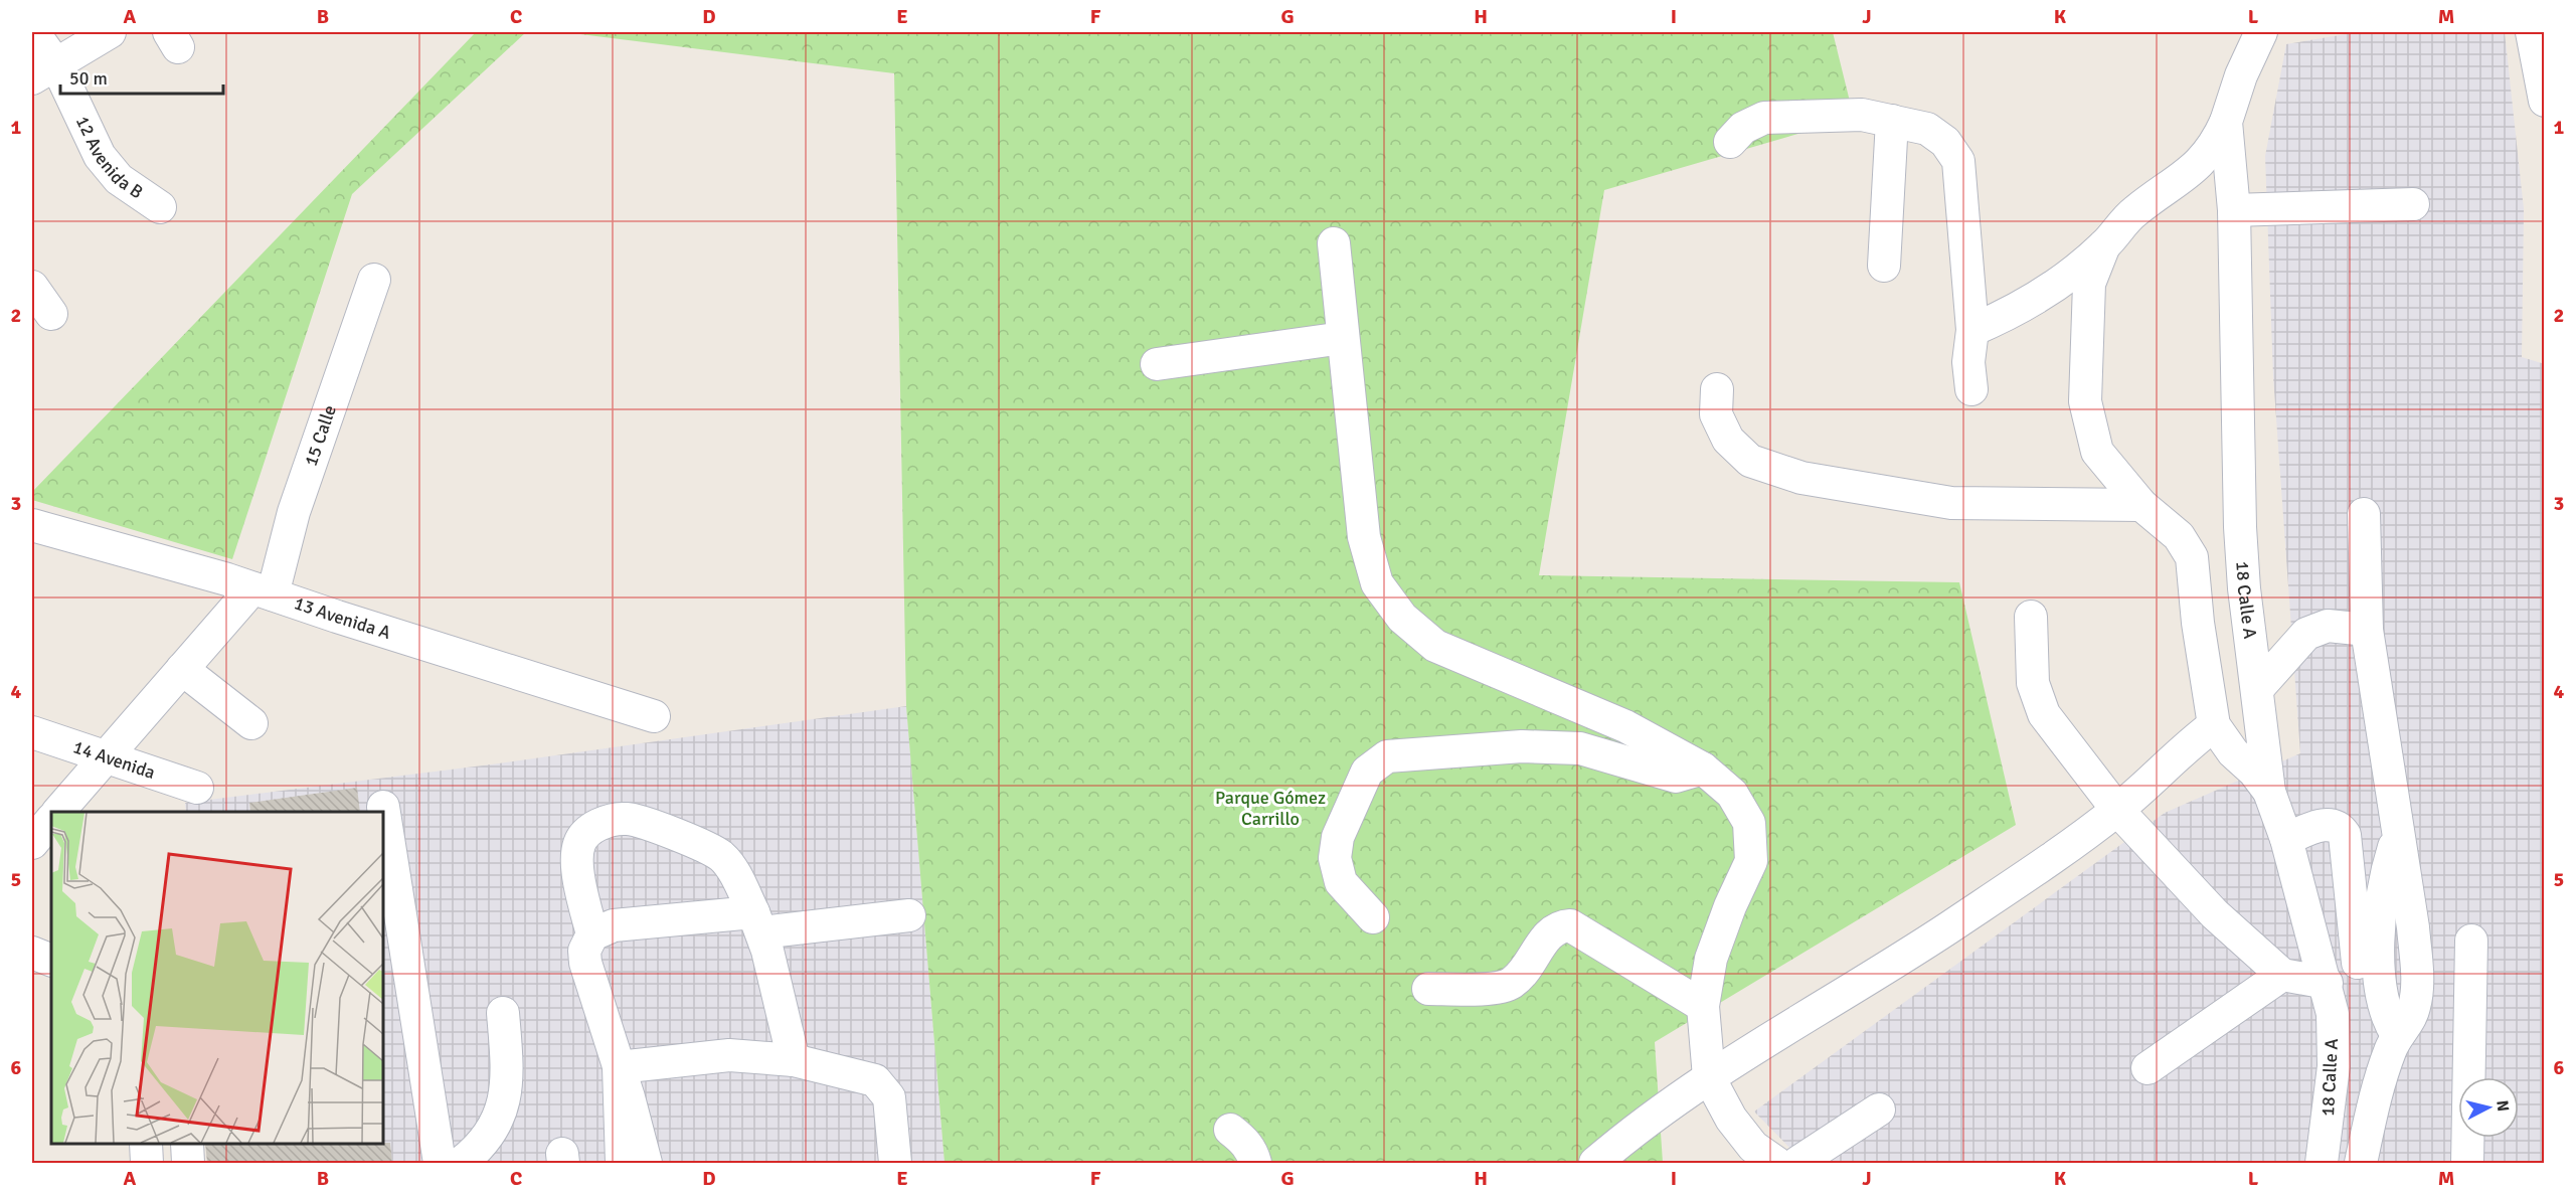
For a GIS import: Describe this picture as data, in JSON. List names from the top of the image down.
{
  "streets": {
    "street": [
      "12 Avenida B",
      "15 Calle",
      "18 Calle A",
      "13 Avenida A",
      "14 Avenida"
    ]
  },
  "crossings": [
    ["15 Calle", "13 Avenida A"],
    ["15 Calle", "14 Avenida"]
  ],
  "parks": ["Parque Gómez Carrillo"],
  "scale_bar": "50 m",
  "north": "right",
  "grid": {
    "columns": [
      "A",
      "B",
      "C",
      "D",
      "E",
      "F",
      "G",
      "H",
      "I",
      "J",
      "K",
      "L",
      "M"
    ],
    "rows": [
      "1",
      "2",
      "3",
      "4",
      "5",
      "6"
    ]
  }
}
